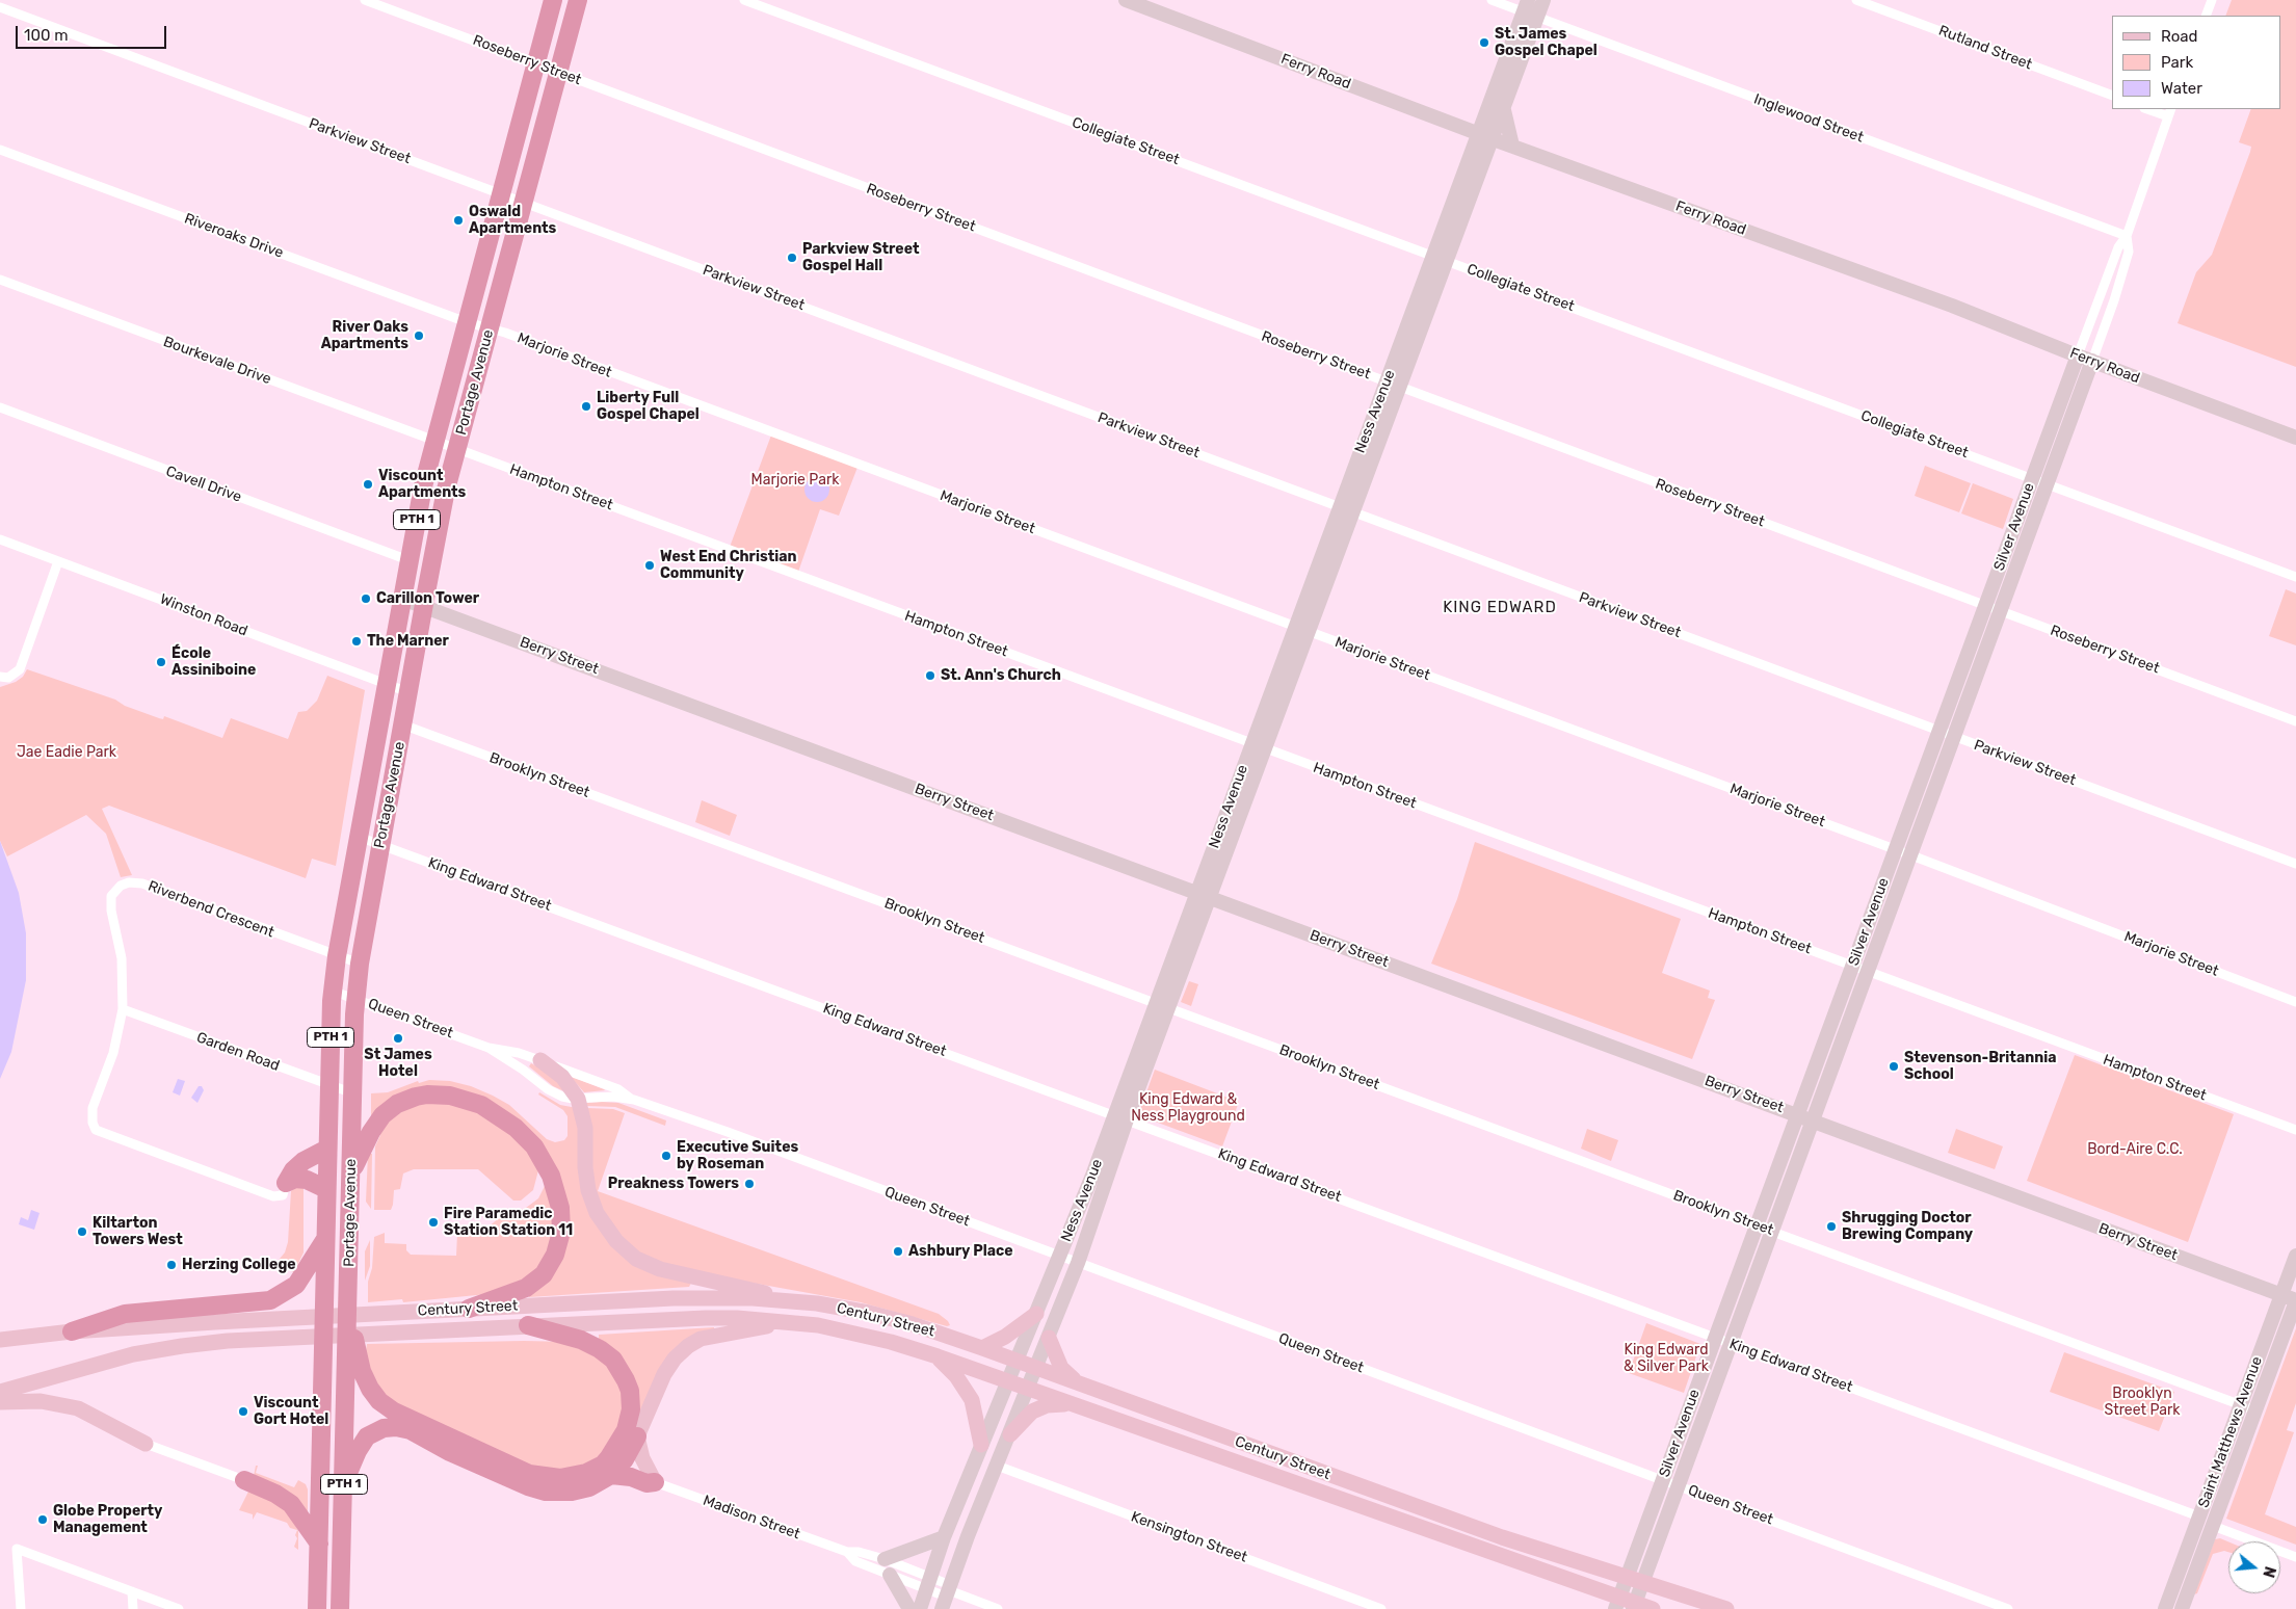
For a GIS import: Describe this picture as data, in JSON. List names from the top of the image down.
{
  "streets": {
    "highway": ["Portage Avenue", "PTH 1"],
    "main road": ["Century Street"],
    "street": [
      "Rutland Street",
      "Roseberry Street",
      "Ferry Road",
      "Inglewood Street",
      "Parkview Street",
      "Collegiate Street",
      "Riveroaks Drive",
      "Marjorie Street",
      "Bourkevale Drive",
      "Ness Avenue",
      "Cavell Drive",
      "Hampton Street",
      "Silver Avenue",
      "Winston Road",
      "Berry Street",
      "Brooklyn Street",
      "King Edward Street",
      "Riverbend Crescent",
      "Queen Street",
      "Garden Road",
      "Saint Matthews Avenue",
      "Madison Street",
      "Kensington Street"
    ]
  },
  "crossings": [
    ["Roseberry Street", "Portage Avenue"],
    ["Roseberry Street", "Ness Avenue"],
    ["Roseberry Street", "Silver Avenue"],
    ["Ferry Road", "Ness Avenue"],
    ["Ferry Road", "Silver Avenue"],
    ["Inglewood Street", "Ness Avenue"],
    ["Inglewood Street", "Silver Avenue"],
    ["Parkview Street", "Portage Avenue"],
    ["Parkview Street", "Ness Avenue"],
    ["Parkview Street", "Silver Avenue"],
    ["Collegiate Street", "Ness Avenue"],
    ["Collegiate Street", "Silver Avenue"],
    ["Riveroaks Drive", "Marjorie Street"],
    ["Riveroaks Drive", "Portage Avenue"],
    ["Marjorie Street", "Portage Avenue"],
    ["Marjorie Street", "Ness Avenue"],
    ["Marjorie Street", "Silver Avenue"],
    ["Bourkevale Drive", "Portage Avenue"],
    ["Bourkevale Drive", "Hampton Street"],
    ["Portage Avenue", "Cavell Drive"],
    ["Portage Avenue", "Hampton Street"],
    ["Portage Avenue", "Winston Road"],
    ["Portage Avenue", "Berry Street"],
    ["Portage Avenue", "Brooklyn Street"],
    ["Portage Avenue", "King Edward Street"],
    ["Portage Avenue", "Riverbend Crescent"],
    ["Portage Avenue", "Queen Street"],
    ["Portage Avenue", "Garden Road"],
    ["Ness Avenue", "Hampton Street"],
    ["Ness Avenue", "Berry Street"],
    ["Ness Avenue", "Brooklyn Street"],
    ["Ness Avenue", "King Edward Street"],
    ["Ness Avenue", "Queen Street"],
    ["Ness Avenue", "Century Street"],
    ["Ness Avenue", "Madison Street"],
    ["Ness Avenue", "Kensington Street"],
    ["Hampton Street", "Silver Avenue"],
    ["Silver Avenue", "Berry Street"],
    ["Silver Avenue", "Brooklyn Street"],
    ["Silver Avenue", "King Edward Street"],
    ["Silver Avenue", "Queen Street"],
    ["Silver Avenue", "Century Street"],
    ["Berry Street", "Saint Matthews Avenue"],
    ["Brooklyn Street", "Saint Matthews Avenue"],
    ["King Edward Street", "Saint Matthews Avenue"],
    ["Riverbend Crescent", "Garden Road"]
  ],
  "districts": ["KING EDWARD"],
  "parks": [
    "Marjorie Park",
    "Jae Eadie Park",
    "King Edward & Ness Playground",
    "Bord-Aire C.C.",
    "King Edward & Silver Park",
    "Brooklyn Street Park"
  ],
  "places": [
    "St. James Gospel Chapel",
    "Oswald Apartments",
    "Parkview Street Gospel Hall",
    "River Oaks Apartments",
    "Liberty Full Gospel Chapel",
    "Viscount Apartments",
    "West End Christian Community",
    "Carillon Tower",
    "The Marner",
    "École Assiniboine",
    "St. Ann's Church",
    "St James Hotel",
    "Stevenson-Britannia School",
    "Executive Suites by Roseman",
    "Preakness Towers",
    "Fire Paramedic Station Station 11",
    "Shrugging Doctor Brewing Company",
    "Kiltarton Towers West",
    "Ashbury Place",
    "Herzing College",
    "Viscount Gort Hotel",
    "Globe Property Management"
  ],
  "legend": ["Road", "Park", "Water"],
  "scale_bar": "100 m",
  "north": "right"
}
